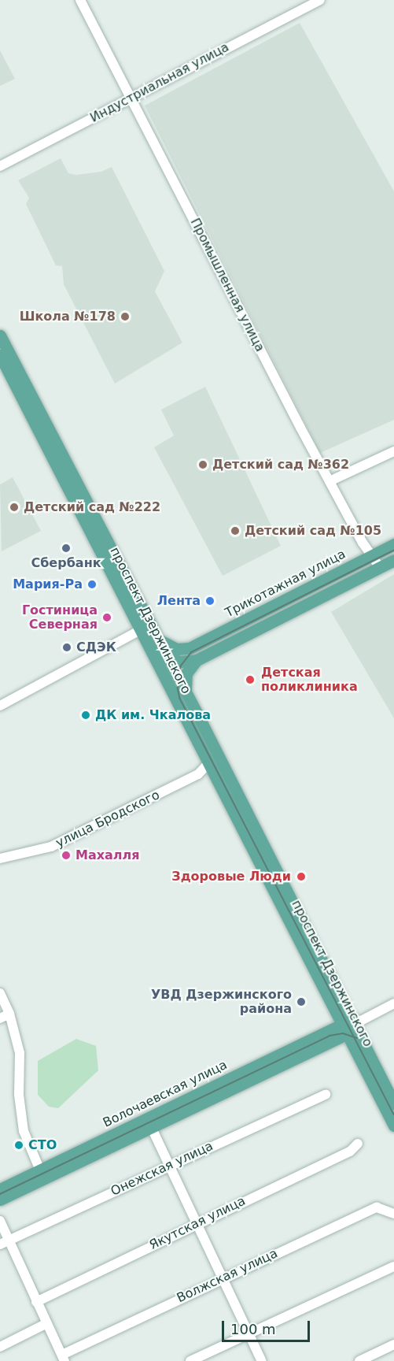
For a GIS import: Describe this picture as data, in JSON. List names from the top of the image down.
{
  "streets": {
    "main road": ["Трикотажная улица", "проспект Дзержинского", "Волочаевская улица"],
    "street": [
      "Индустриальная улица",
      "Промышленная улица",
      "улица Бродского",
      "Онежская улица",
      "Якутская улица",
      "Волжская улица"
    ]
  },
  "crossings": [
    ["Индустриальная улица", "Промышленная улица"],
    ["Промышленная улица", "Трикотажная улица"],
    ["проспект Дзержинского", "улица Бродского"],
    ["проспект Дзержинского", "Волочаевская улица"]
  ],
  "places": [
    "Школа №178",
    "Детский сад №362",
    "Детский сад №222",
    "Детский сад №105",
    "Сбербанк",
    "Мария-Ра",
    "Лента",
    "Гостиница Северная",
    "СДЭК",
    "Детская поликлиника",
    "ДК им. Чкалова",
    "Махалля",
    "Здоровые Люди",
    "УВД Дзержинского района",
    "СТО"
  ],
  "scale_bar": "100 m"
}
